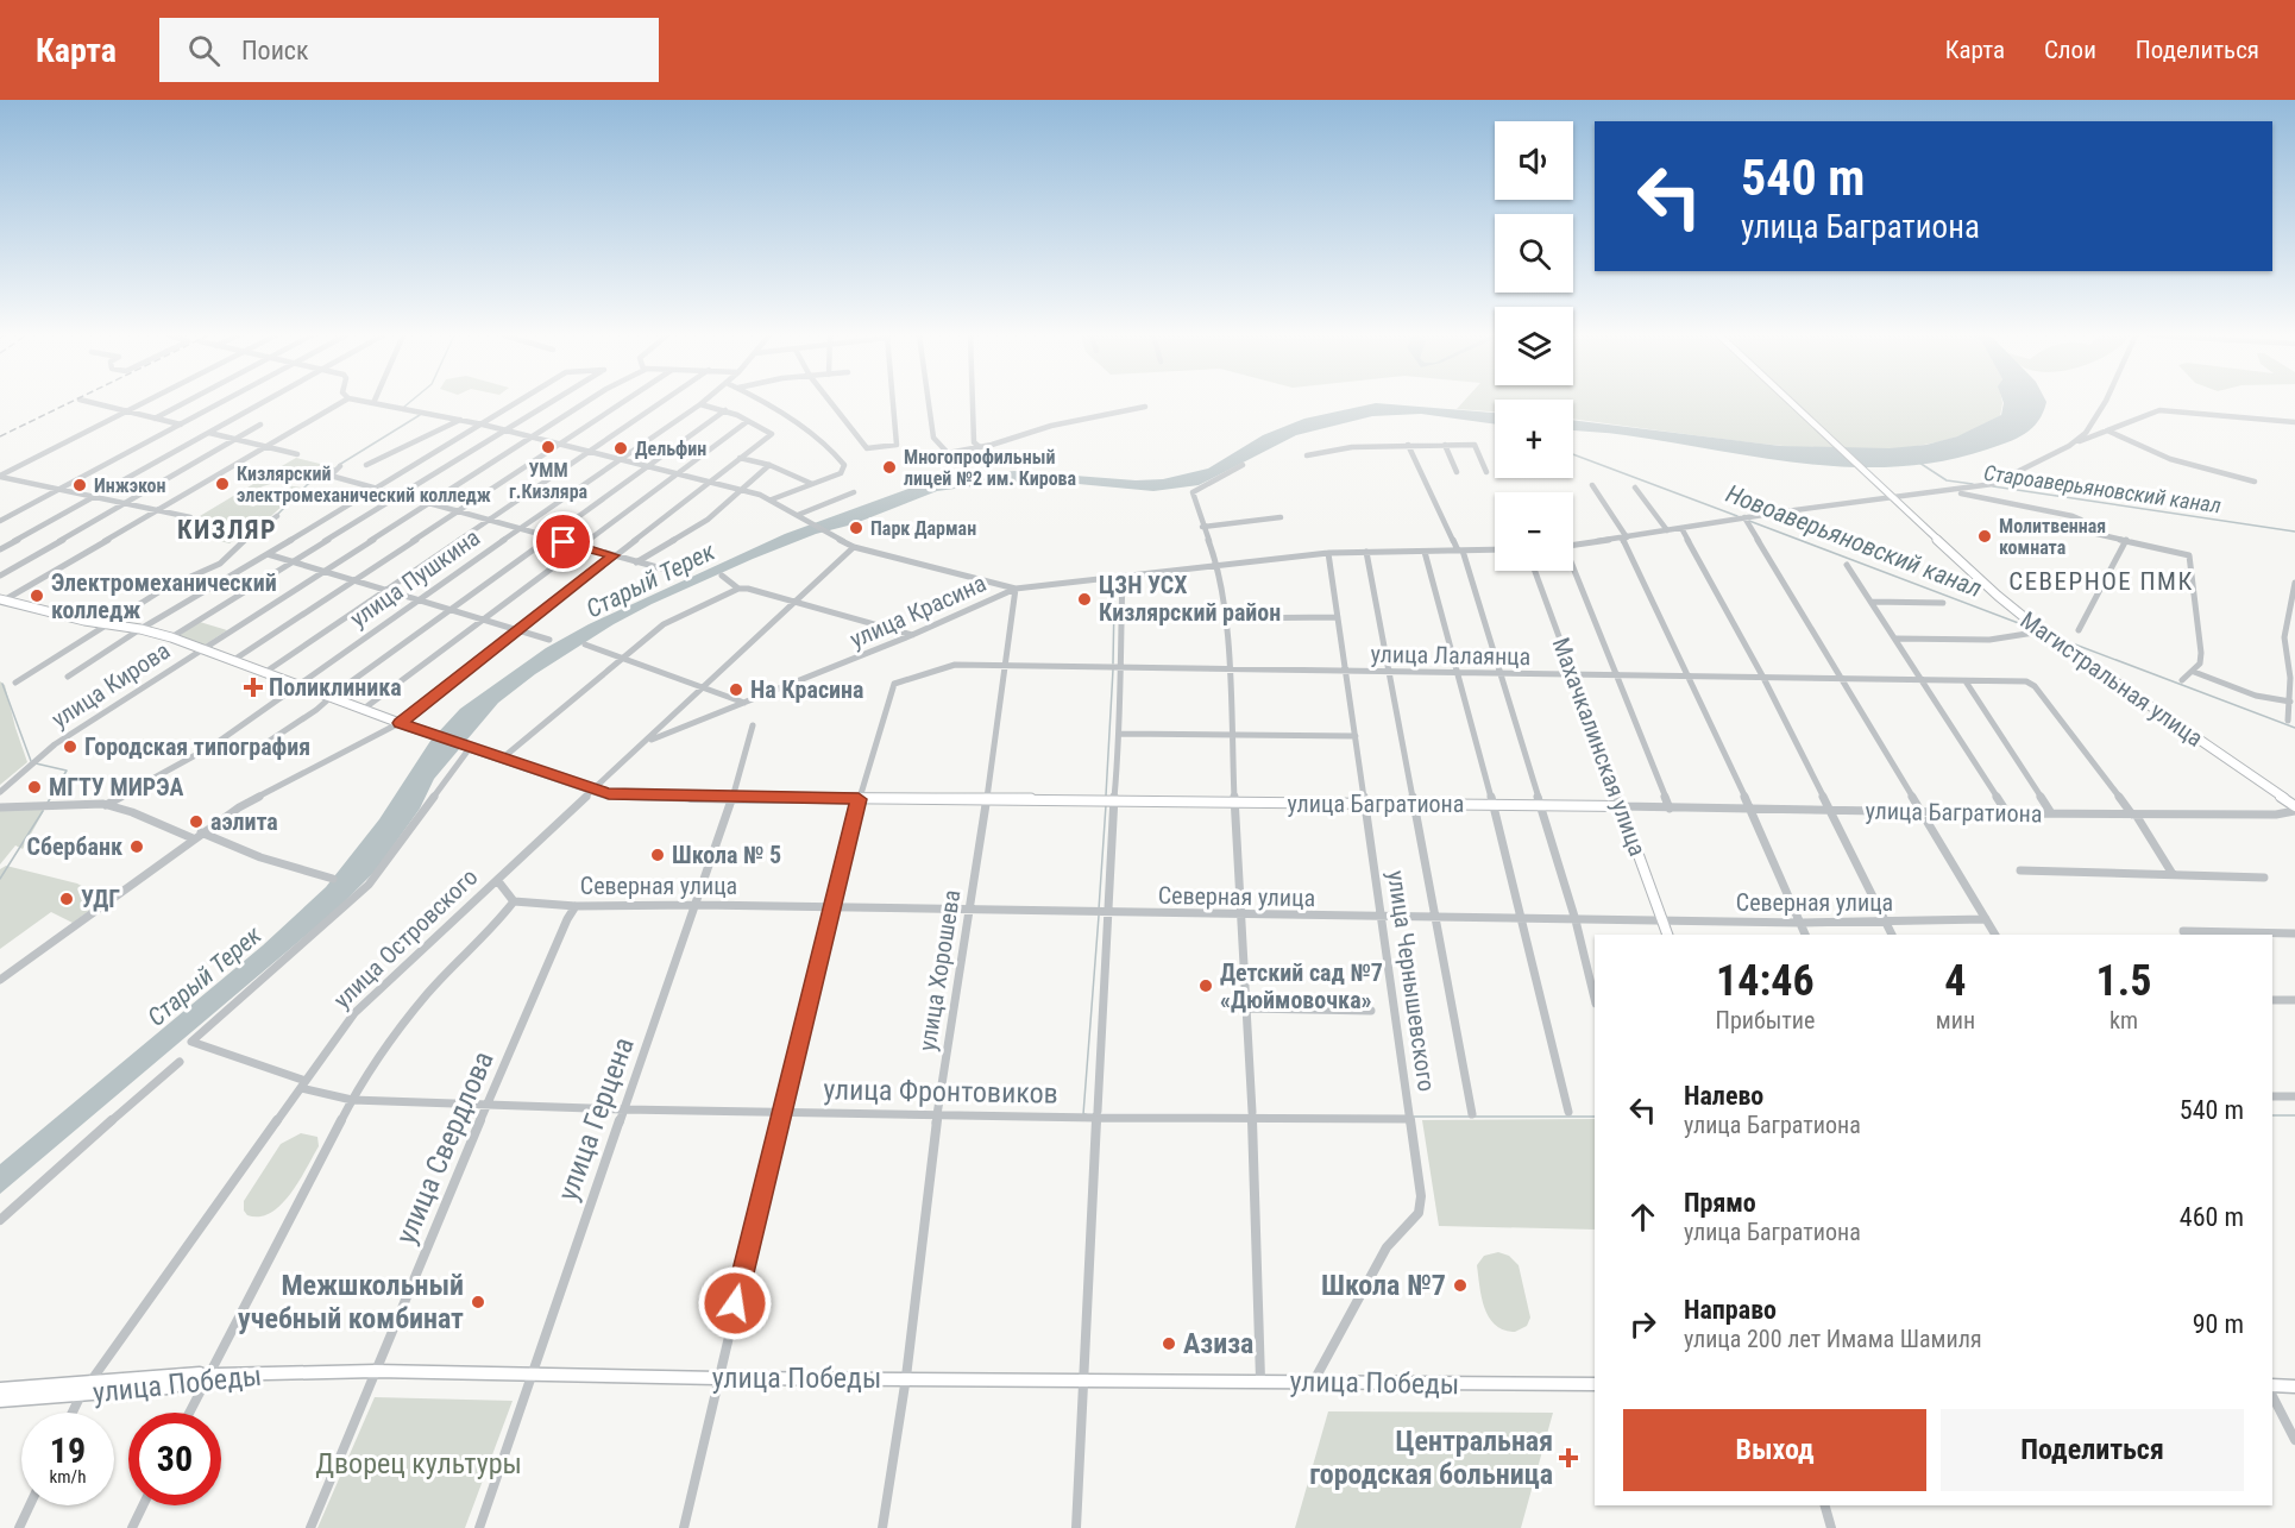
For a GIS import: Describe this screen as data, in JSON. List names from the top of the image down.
{
  "streets": {
    "main road": [
      "Магистральная улица",
      "Махачкалинская улица",
      "улица Багратиона",
      "улица Победы"
    ],
    "street": [
      "улица Пушкина",
      "улица Красина",
      "улица Лалаянца",
      "улица Кирова",
      "Северная улица",
      "улица Островского",
      "улица Хорошева",
      "улица Чернышевского",
      "улица Фронтовиков",
      "улица Герцена",
      "улица Свердлова"
    ]
  },
  "crossings": [
    ["улица Красина", "улица Островского"],
    ["улица Красина", "улица Хорошева"],
    ["улица Красина", "улица Чернышевского"],
    ["улица Лалаянца", "Махачкалинская улица"],
    ["улица Лалаянца", "улица Багратиона"],
    ["улица Лалаянца", "улица Хорошева"],
    ["улица Лалаянца", "улица Чернышевского"],
    ["Магистральная улица", "улица Багратиона"],
    ["Махачкалинская улица", "улица Багратиона"],
    ["Махачкалинская улица", "Северная улица"],
    ["улица Багратиона", "улица Островского"],
    ["улица Багратиона", "улица Хорошева"],
    ["улица Багратиона", "улица Чернышевского"],
    ["улица Багратиона", "улица Фронтовиков"],
    ["улица Багратиона", "улица Герцена"],
    ["Северная улица", "улица Хорошева"],
    ["Северная улица", "улица Чернышевского"],
    ["Северная улица", "улица Герцена"],
    ["Северная улица", "улица Свердлова"],
    ["улица Островского", "улица Фронтовиков"],
    ["улица Островского", "улица Победы"],
    ["улица Хорошева", "улица Фронтовиков"],
    ["улица Хорошева", "улица Победы"],
    ["улица Чернышевского", "улица Фронтовиков"],
    ["улица Чернышевского", "улица Победы"],
    ["улица Фронтовиков", "улица Герцена"],
    ["улица Фронтовиков", "улица Свердлова"],
    ["улица Герцена", "улица Победы"],
    ["улица Свердлова", "улица Победы"]
  ],
  "districts": ["КИЗЛЯР", "СЕВЕРНОЕ ПМК"],
  "water": ["Староаверьяновский канал", "Новоаверьяновский канал", "Старый Терек"],
  "parks": ["Дворец культуры"],
  "places": {
    "other": [
      "УММ г.Кизляра",
      "Дельфин",
      "Многопрофильный лицей №2 им. Кирова",
      "Кизлярский электромеханический колледж",
      "Инжэкон",
      "Парк Дарман",
      "Молитвенная комната",
      "Электромеханический колледж",
      "ЦЗН УСХ Кизлярский район",
      "На Красина",
      "Городская типография",
      "МГТУ МИРЭА",
      "аэлита",
      "Сбербанк",
      "Школа № 5",
      "УДГ",
      "Детский сад №7 «Дюймовочка»",
      "Школа №7",
      "Межшкольный учебный комбинат",
      "Азиза"
    ],
    "health": ["Поликлиника", "Центральная городская больница"]
  },
  "page": {
    "header": "Карта",
    "search": "Поиск",
    "nav": ["Карта", "Слои", "Поделиться"],
    "map_buttons": ["+", "−"],
    "turn": ["540 m", "улица Багратиона"],
    "eta": [
      "14:46",
      "Прибытие",
      "4",
      "мин",
      "1.5",
      "km"
    ],
    "list": [
      {
        "name": "Налево",
        "note": "улица Багратиона",
        "value": "540 m"
      },
      {
        "name": "Прямо",
        "note": "улица Багратиона",
        "value": "460 m"
      },
      {
        "name": "Направо",
        "note": "улица 200 лет Имама Шамиля",
        "value": "90 m"
      }
    ],
    "buttons": ["Выход", "Поделиться"],
    "speed": "19 km/h",
    "limit": "30"
  }
}
